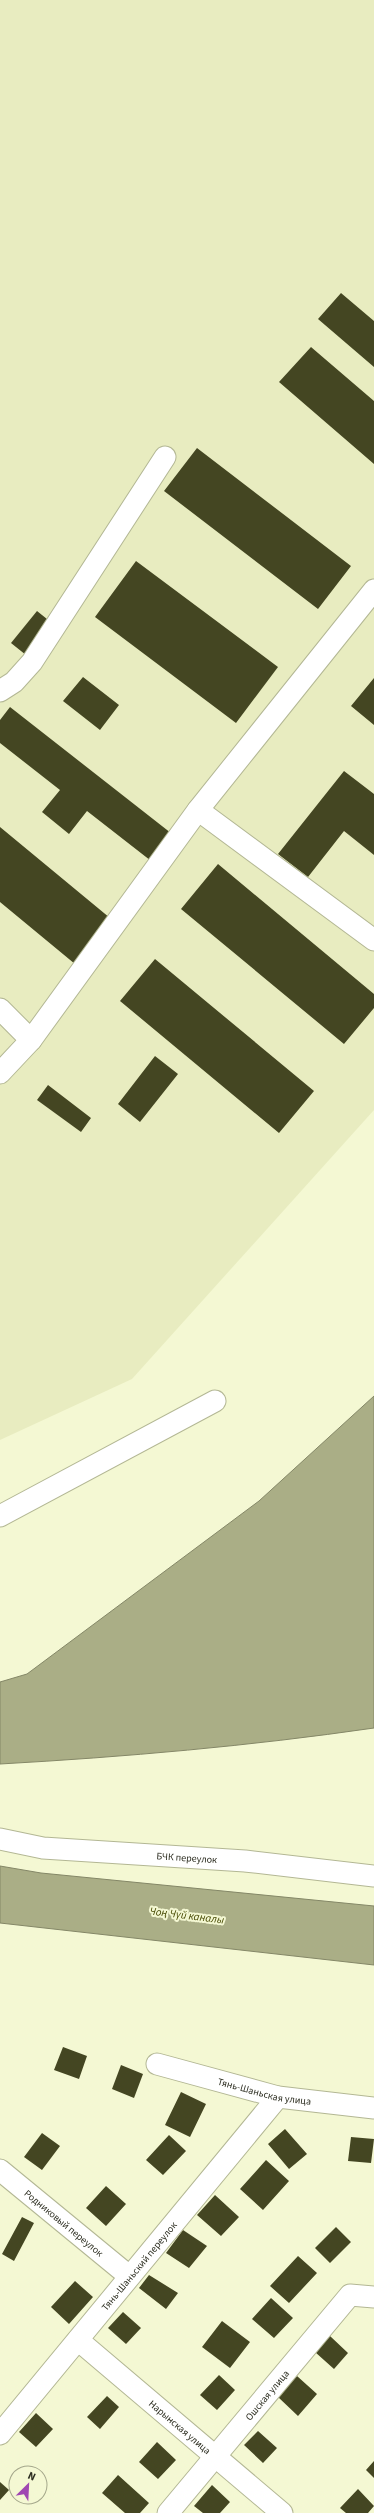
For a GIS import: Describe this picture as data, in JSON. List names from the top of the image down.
{
  "streets": {
    "street": [
      "БЧК переулок",
      "Тянь-Шаньская улица",
      "Родниковый переулок",
      "Тянь-Шаньский переулок",
      "Ошская улица",
      "Нарынская улица"
    ]
  },
  "crossings": [
    ["Тянь-Шаньская улица", "Тянь-Шаньский переулок"],
    ["Родниковый переулок", "Тянь-Шаньский переулок"],
    ["Тянь-Шаньский переулок", "Нарынская улица"],
    ["Ошская улица", "Нарынская улица"]
  ],
  "water": ["Чоң Чүй каналы"],
  "north": "top right"
}
